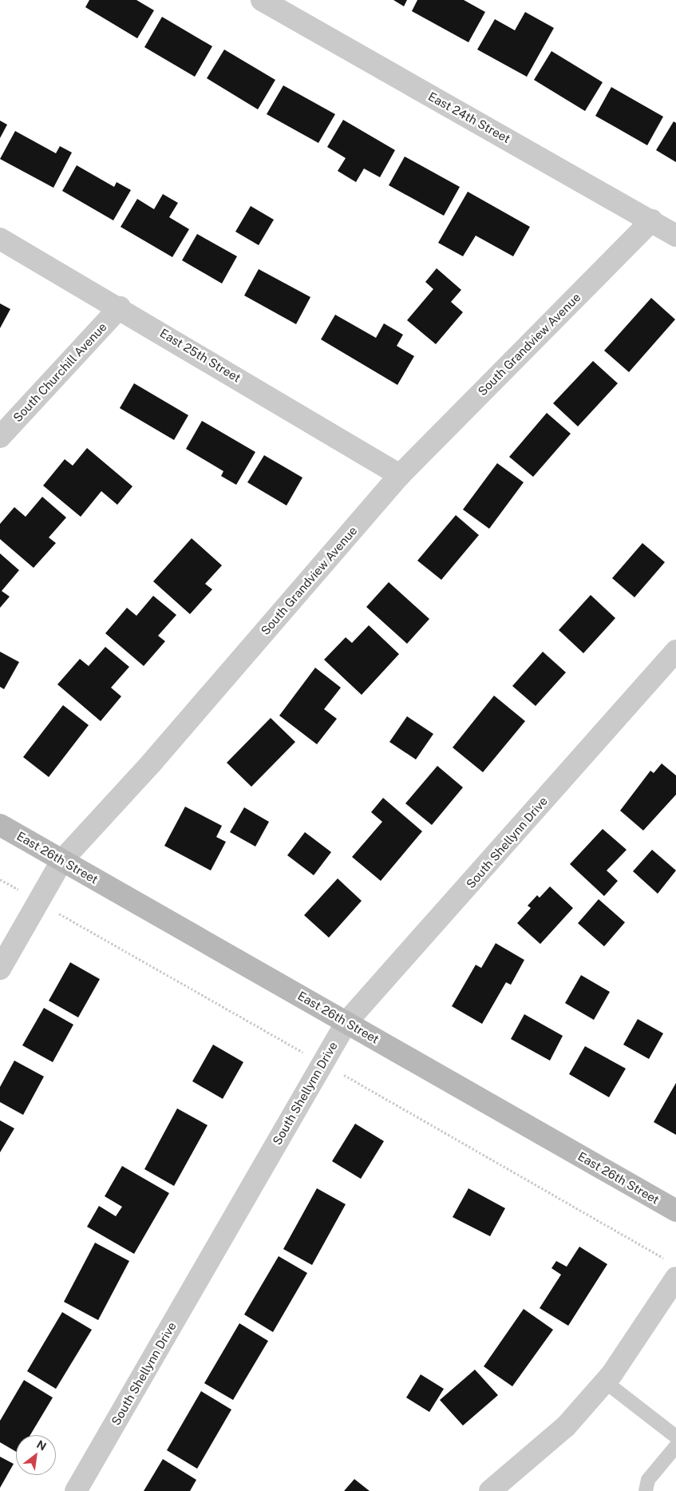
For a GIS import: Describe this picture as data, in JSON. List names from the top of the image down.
{
  "streets": {
    "main road": ["East 26th Street"],
    "street": [
      "East 24th Street",
      "South Grandview Avenue",
      "East 25th Street",
      "South Churchill Avenue",
      "South Shellynn Drive"
    ]
  },
  "crossings": [
    ["East 24th Street", "South Grandview Avenue"],
    ["South Grandview Avenue", "East 25th Street"],
    ["South Grandview Avenue", "East 26th Street"],
    ["East 25th Street", "South Churchill Avenue"],
    ["South Shellynn Drive", "East 26th Street"]
  ],
  "north": "top right"
}
